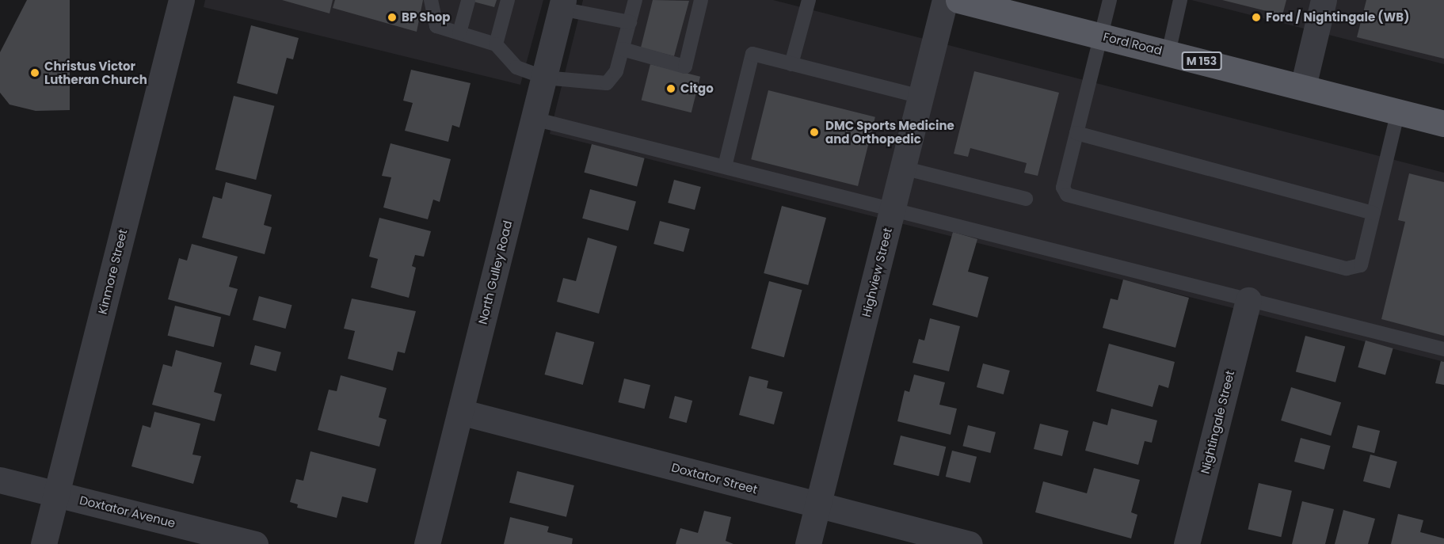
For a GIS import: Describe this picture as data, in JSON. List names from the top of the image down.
{
  "streets": {
    "main road": ["Ford Road", "M 153"],
    "street": [
      "Kinmore Street",
      "North Gulley Road",
      "Highview Street",
      "Nightingale Street",
      "Doxtator Street",
      "Doxtator Avenue"
    ]
  },
  "crossings": [
    ["Kinmore Street", "Doxtator Avenue"],
    ["North Gulley Road", "Doxtator Street"],
    ["Highview Street", "Doxtator Street"]
  ],
  "places": [
    "BP Shop",
    "Ford / Nightingale (WB)",
    "Christus Victor Lutheran Church",
    "Citgo",
    "DMC Sports Medicine and Orthopedic"
  ]
}
